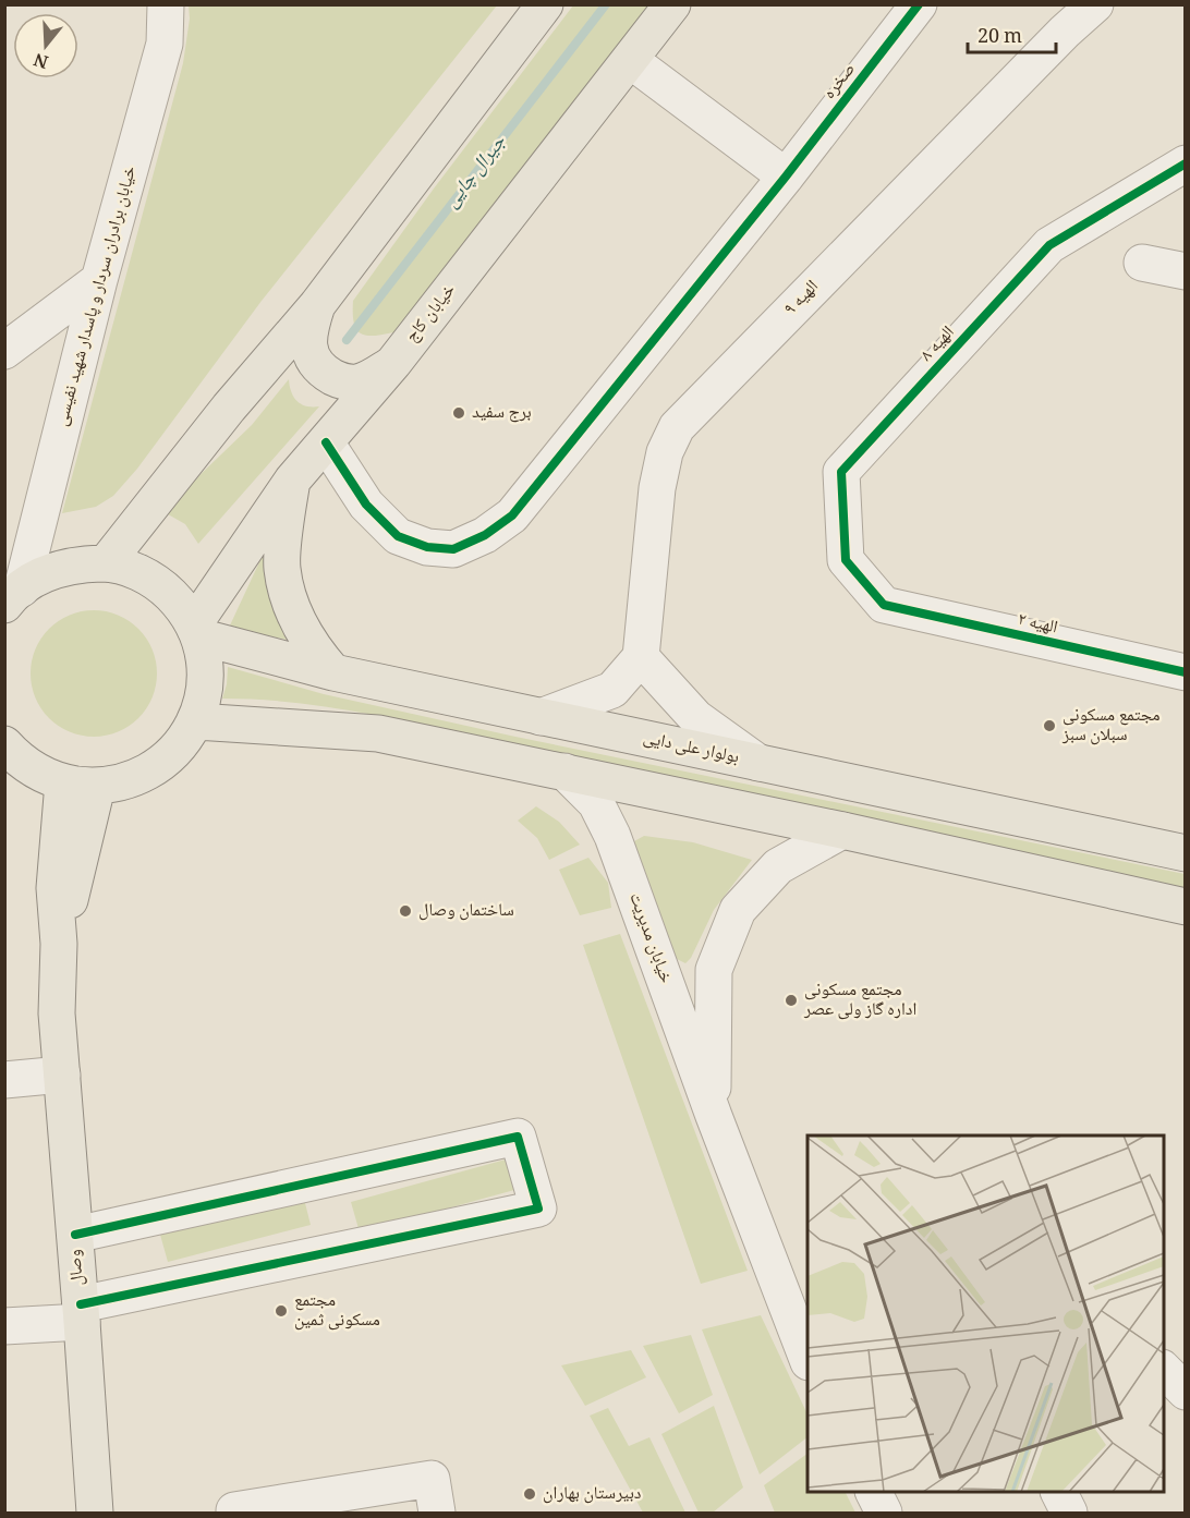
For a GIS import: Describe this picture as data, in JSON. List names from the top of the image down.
{
  "streets": {
    "main road": ["خیابان کاج", "بولوار علی دایی", "وصال"],
    "street": [
      "صخره",
      "خیابان برادران سردار و پاسدار شهید نفیسی",
      "الهیه ۹",
      "الهیه ۸",
      "الهیه ۲",
      "خیابان مدیریت"
    ]
  },
  "crossings": [
    ["صخره", "خیابان کاج"],
    ["خیابان کاج", "بولوار علی دایی"],
    ["الهیه ۸", "الهیه ۲"]
  ],
  "water": ["جیرال چایی"],
  "places": [
    "برج سفید",
    "مجتمع مسکونی سبلان سبز",
    "ساختمان وصال",
    "مجتمع مسکونی اداره گاز ولی عصر",
    "مجتمع مسکونی ثمین",
    "دبیرستان بهاران"
  ],
  "scale_bar": "20 m",
  "north": "bottom"
}
